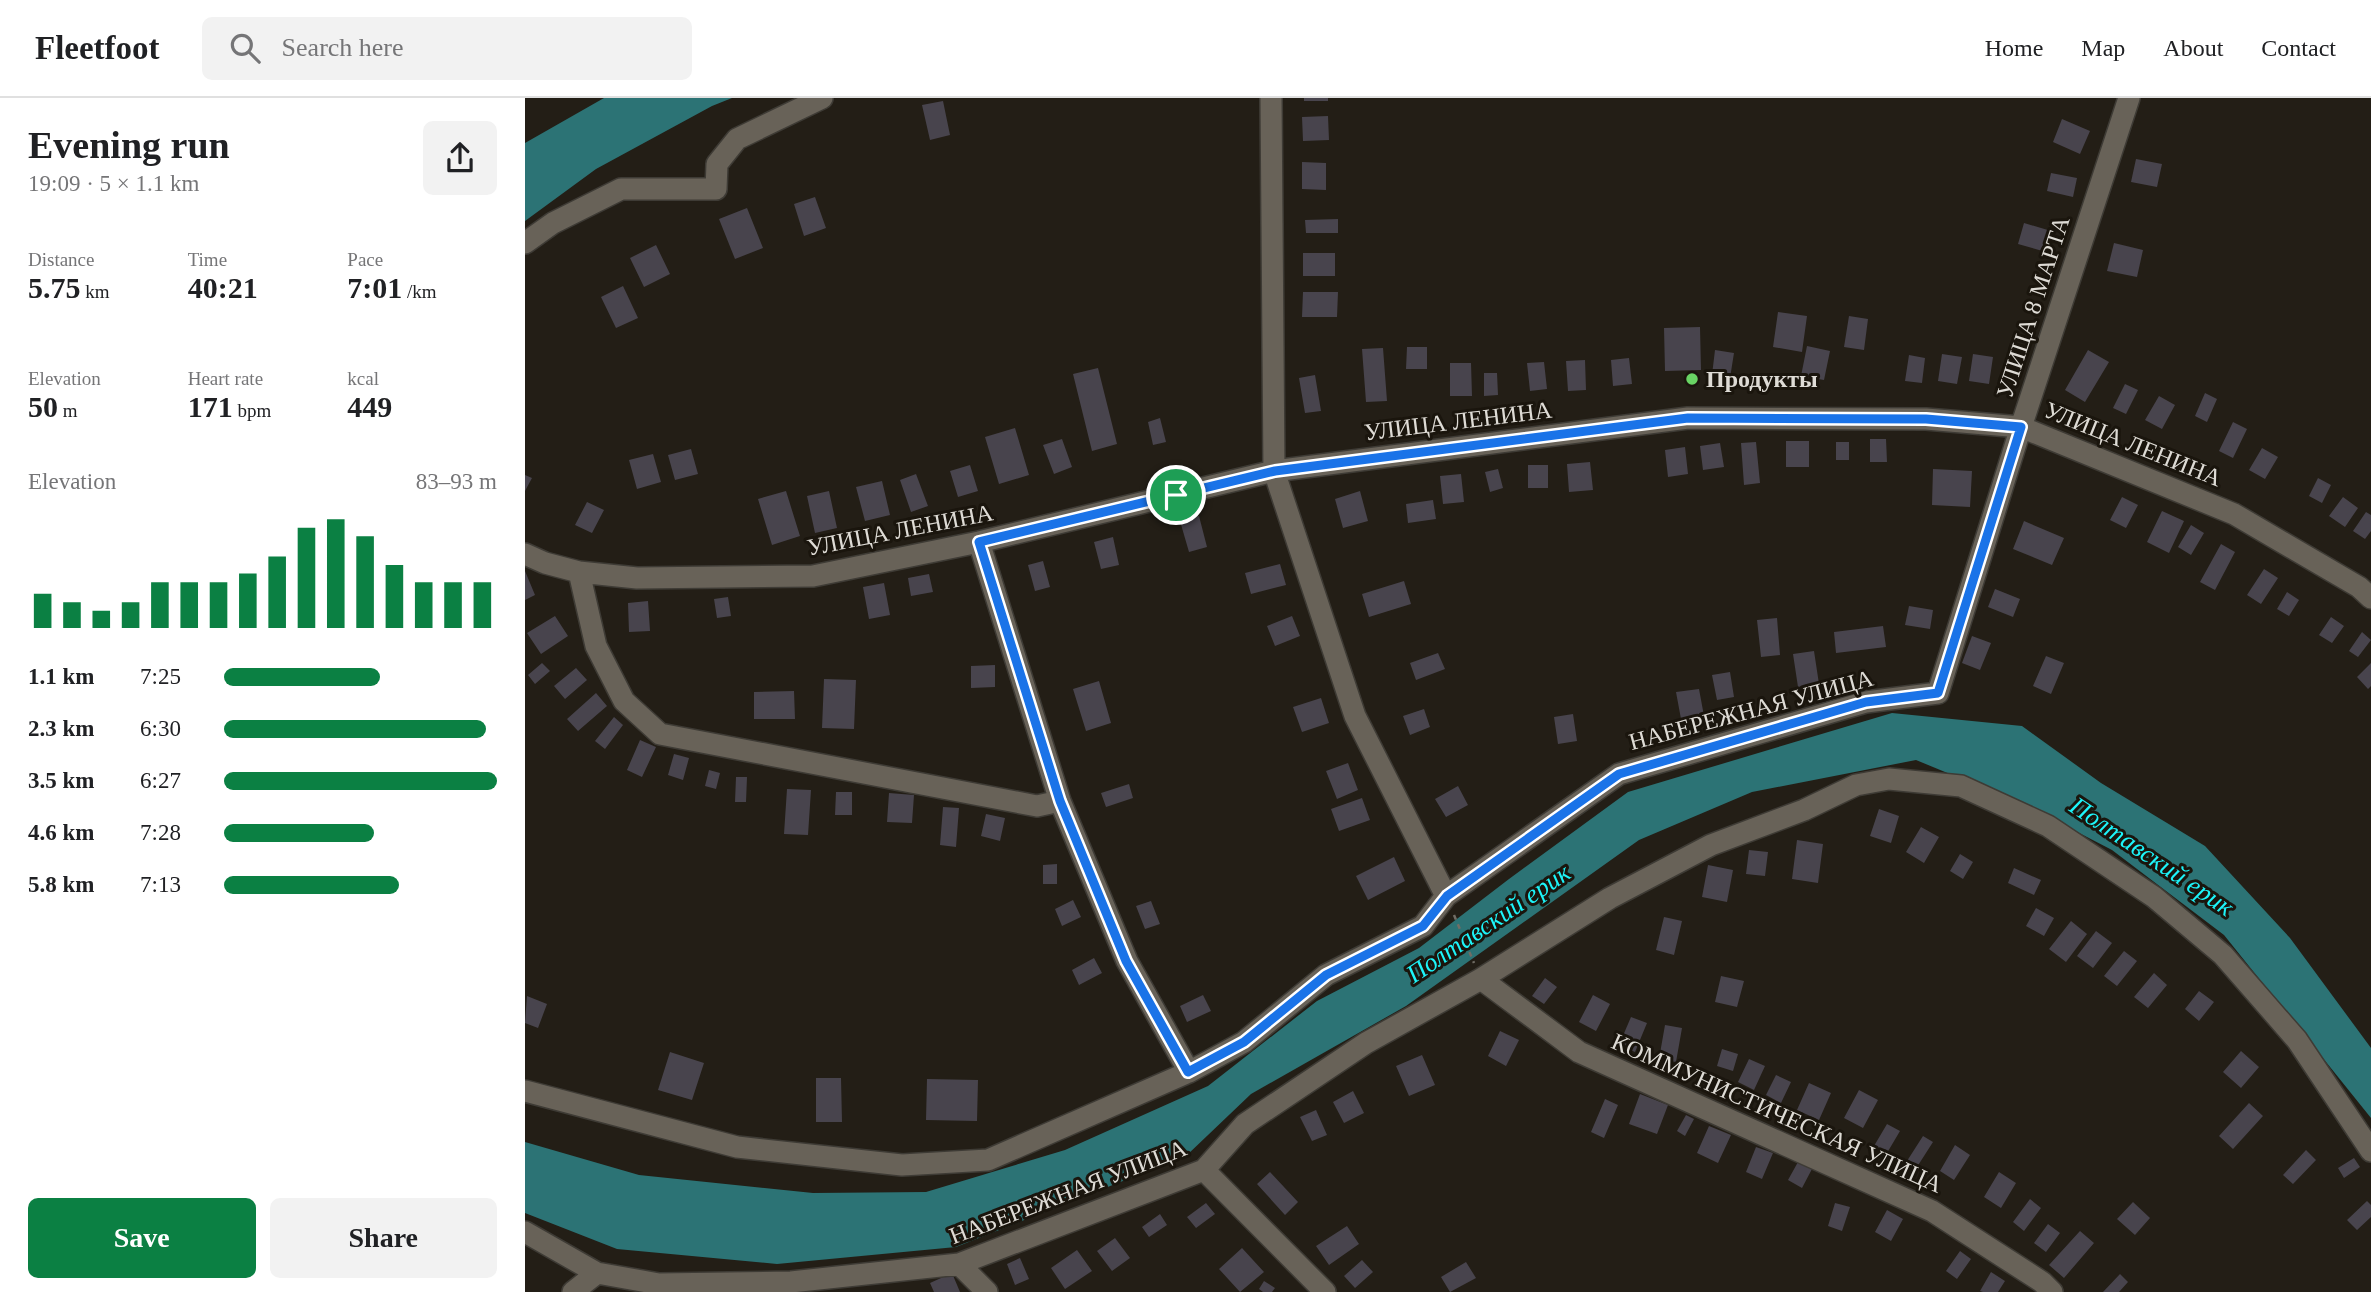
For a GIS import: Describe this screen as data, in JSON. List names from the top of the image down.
{
  "streets": {
    "street": [
      "УЛИЦА 8 МАРТА",
      "УЛИЦА ЛЕНИНА",
      "НАБЕРЕЖНАЯ УЛИЦА",
      "КОММУНИСТИЧЕСКАЯ УЛИЦА"
    ]
  },
  "crossings": [
    ["УЛИЦА 8 МАРТА", "УЛИЦА ЛЕНИНА"],
    ["УЛИЦА 8 МАРТА", "НАБЕРЕЖНАЯ УЛИЦА"],
    ["НАБЕРЕЖНАЯ УЛИЦА", "КОММУНИСТИЧЕСКАЯ УЛИЦА"]
  ],
  "water": ["Полтавский ерик"],
  "places": ["Продукты"],
  "page": {
    "header": "Fleetfoot",
    "search": "Search here",
    "nav": [
      "Home",
      "Map",
      "About",
      "Contact"
    ],
    "heading": ["Evening run", "19:09 · 5 × 1.1 km"],
    "stats": [
      ["Distance", "5.75 km"],
      ["Time", "40:21"],
      ["Pace", "7:01 /km"],
      ["Elevation", "50 m"],
      ["Heart rate", "171 bpm"],
      ["kcal", "449"]
    ],
    "chart": ["Elevation", "83–93 m"],
    "list": [
      {
        "name": "1.1 km",
        "note": "7:25"
      },
      {
        "name": "2.3 km",
        "note": "6:30"
      },
      {
        "name": "3.5 km",
        "note": "6:27"
      },
      {
        "name": "4.6 km",
        "note": "7:28"
      },
      {
        "name": "5.8 km",
        "note": "7:13"
      }
    ],
    "buttons": ["Save", "Share"]
  }
}
